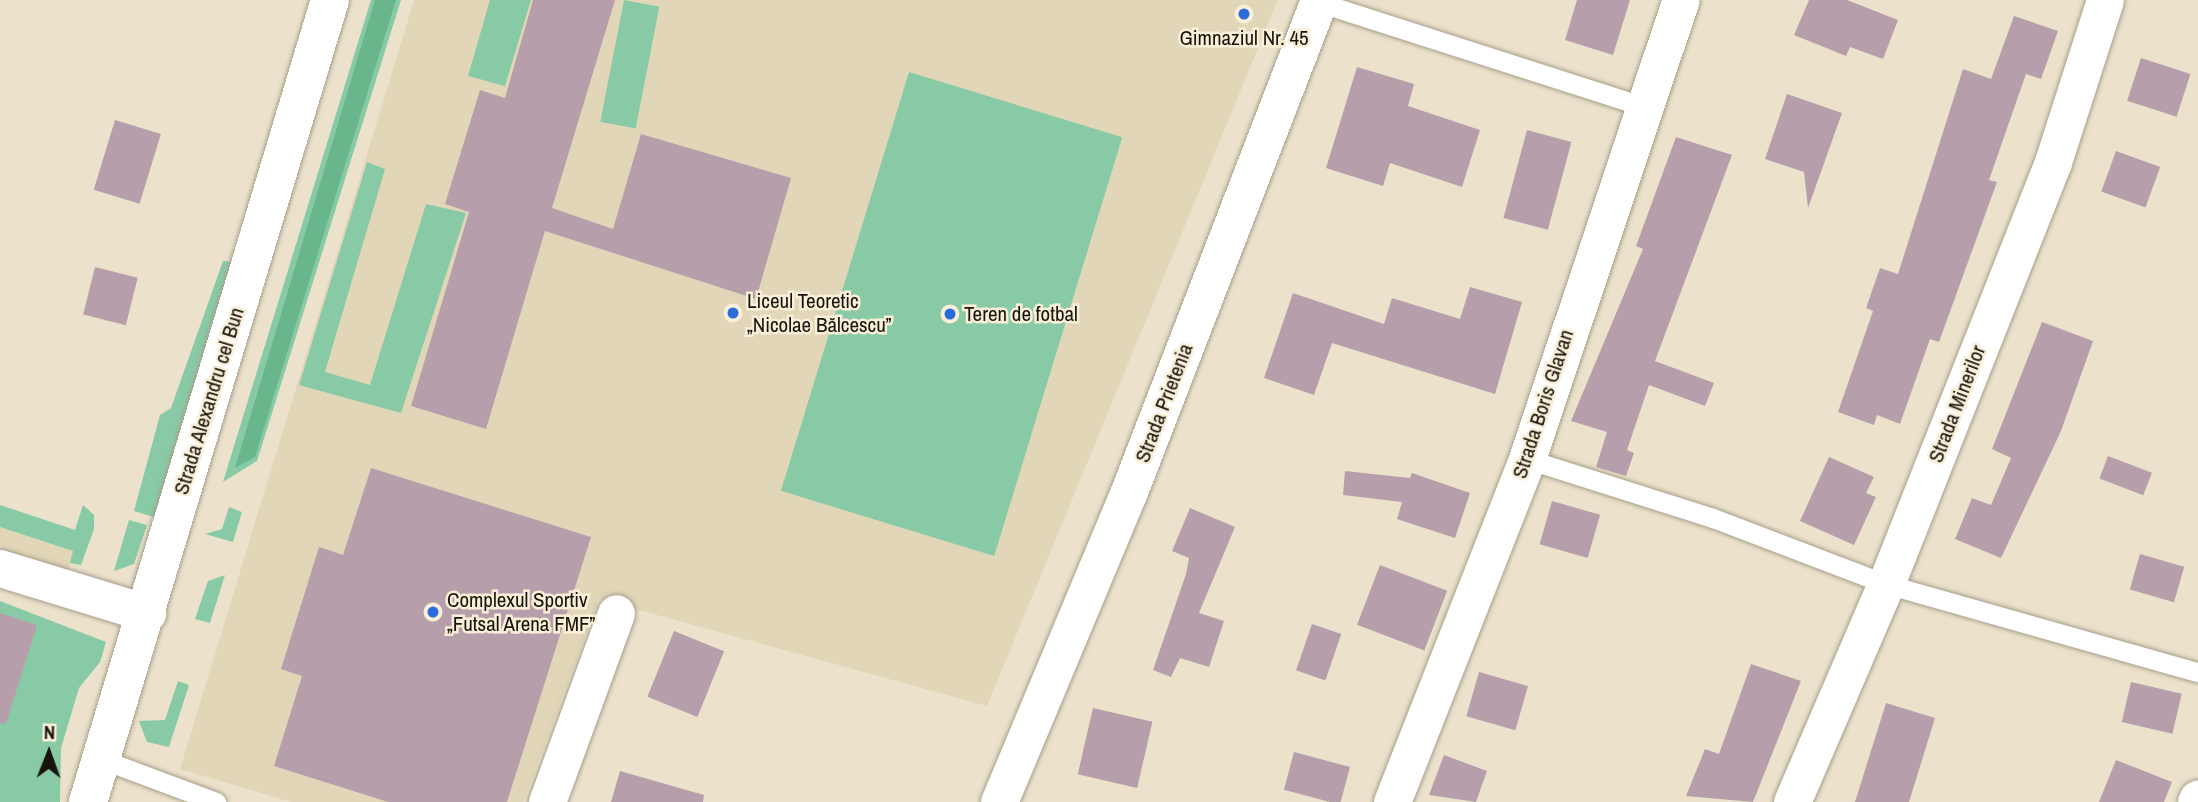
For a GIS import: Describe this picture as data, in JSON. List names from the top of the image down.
{
  "streets": {
    "street": [
      "Strada Alexandru cel Bun",
      "Strada Prietenia",
      "Strada Boris Glavan",
      "Strada Minerilor"
    ]
  },
  "places": [
    "Gimnaziul Nr. 45",
    "Liceul Teoretic „Nicolae Bălcescu”",
    "Teren de fotbal",
    "Complexul Sportiv „Futsal Arena FMF”"
  ],
  "north": "top"
}
